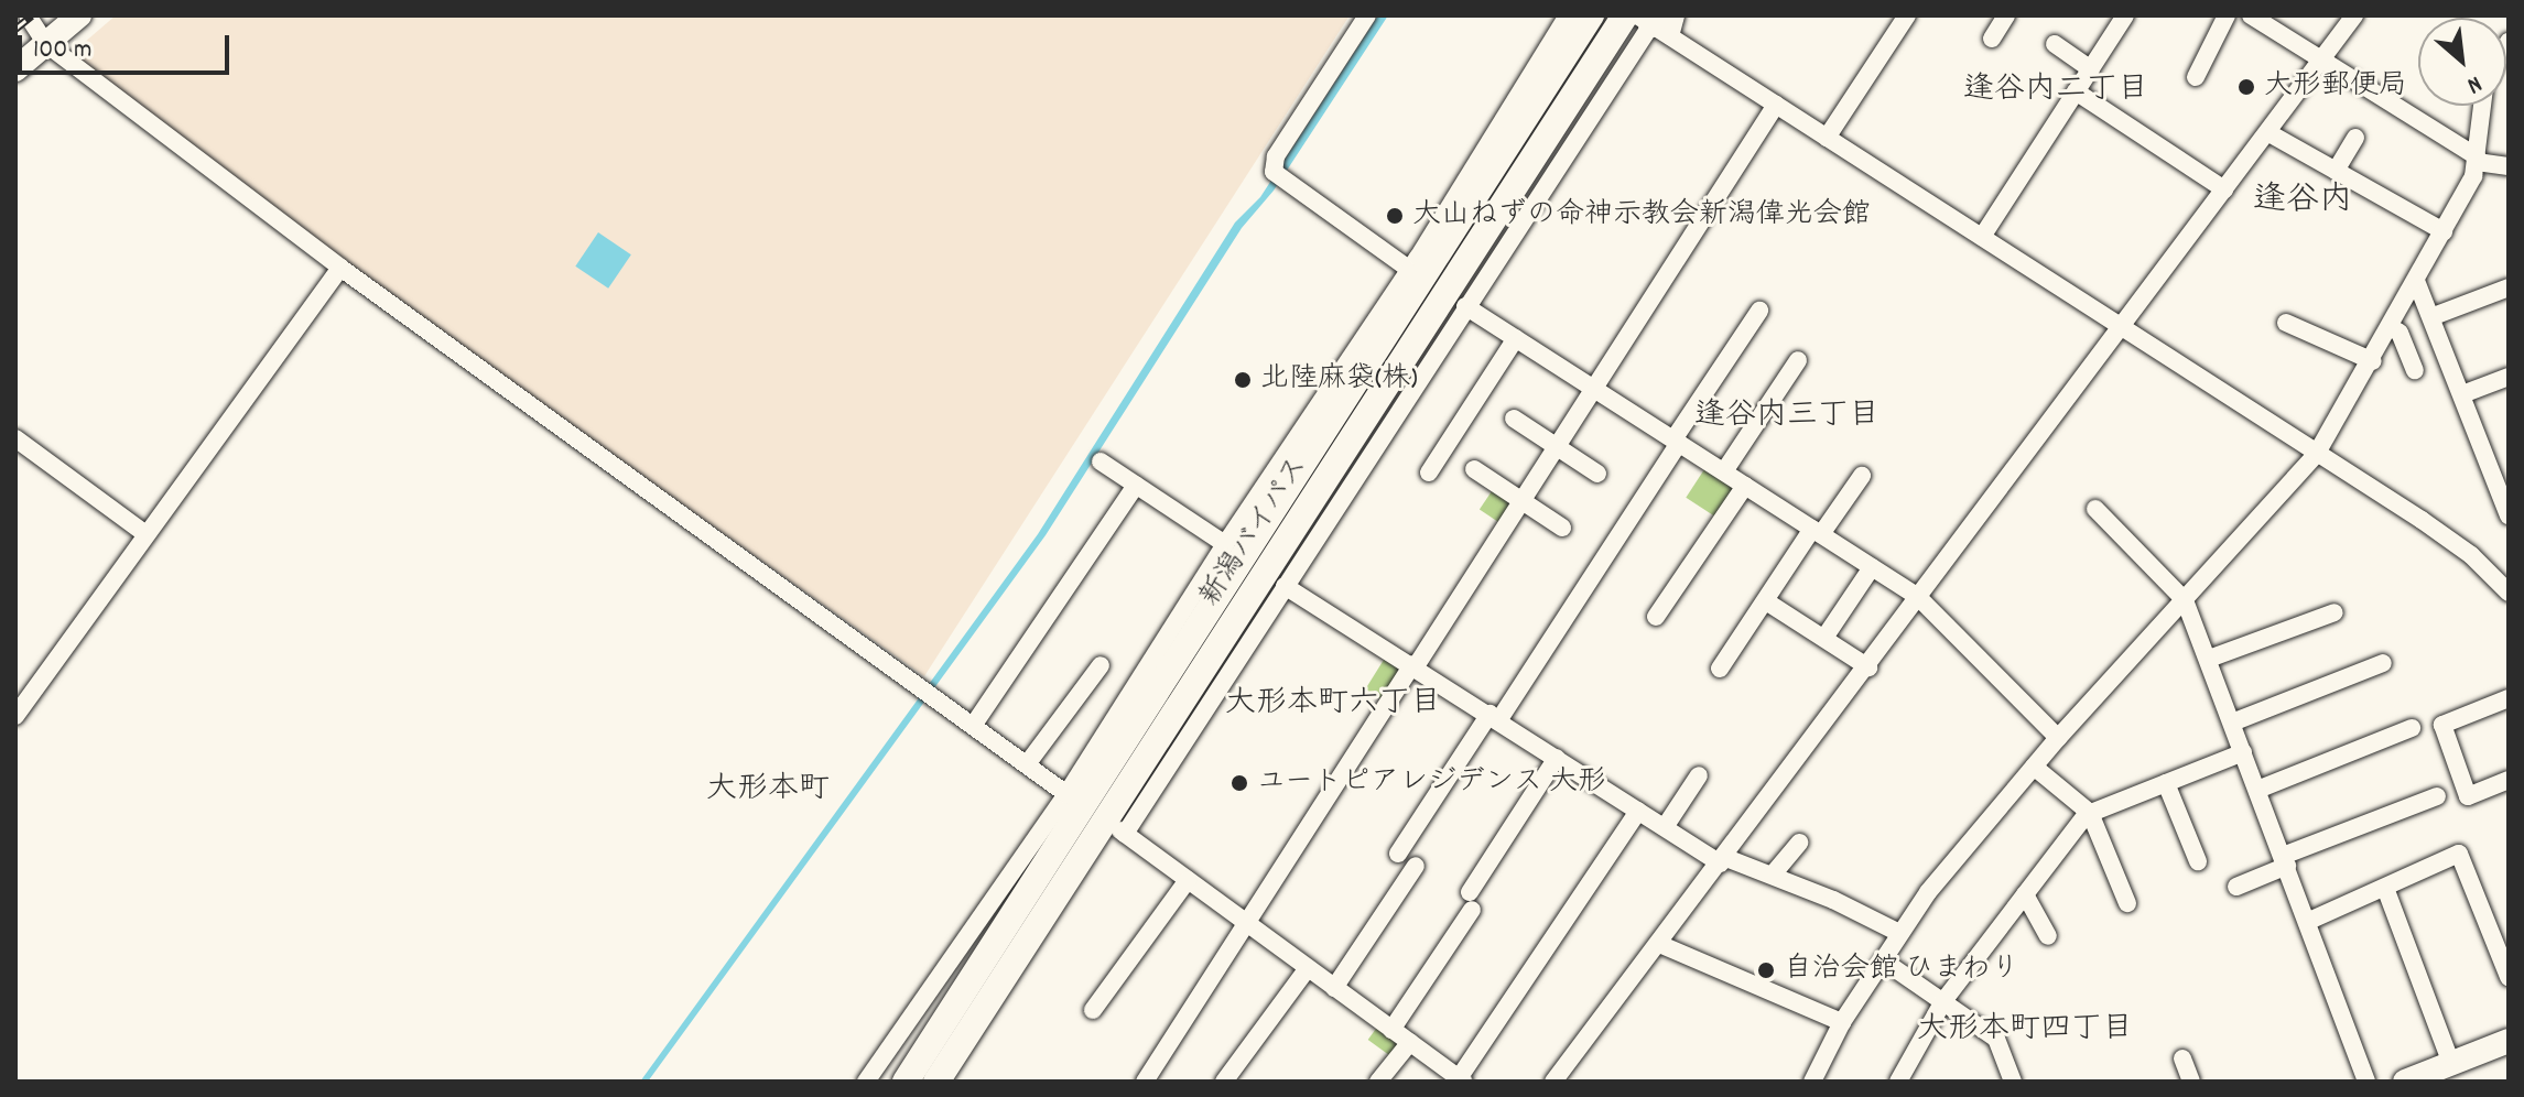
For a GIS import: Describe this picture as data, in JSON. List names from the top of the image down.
{
  "streets": {
    "highway": ["新潟バイパス"]
  },
  "districts": [
    "逢谷内二丁目",
    "逢谷内",
    "逢谷内三丁目",
    "大形本町六丁目",
    "大形本町",
    "大形本町四丁目"
  ],
  "places": [
    "大形郵便局",
    "大山ねずの命神示教会新潟偉光会館",
    "北陸麻袋(株)",
    "ユートピアレジデンス 大形",
    "自治会館 ひまわり"
  ],
  "scale_bar": "100 m",
  "north": "bottom right"
}
